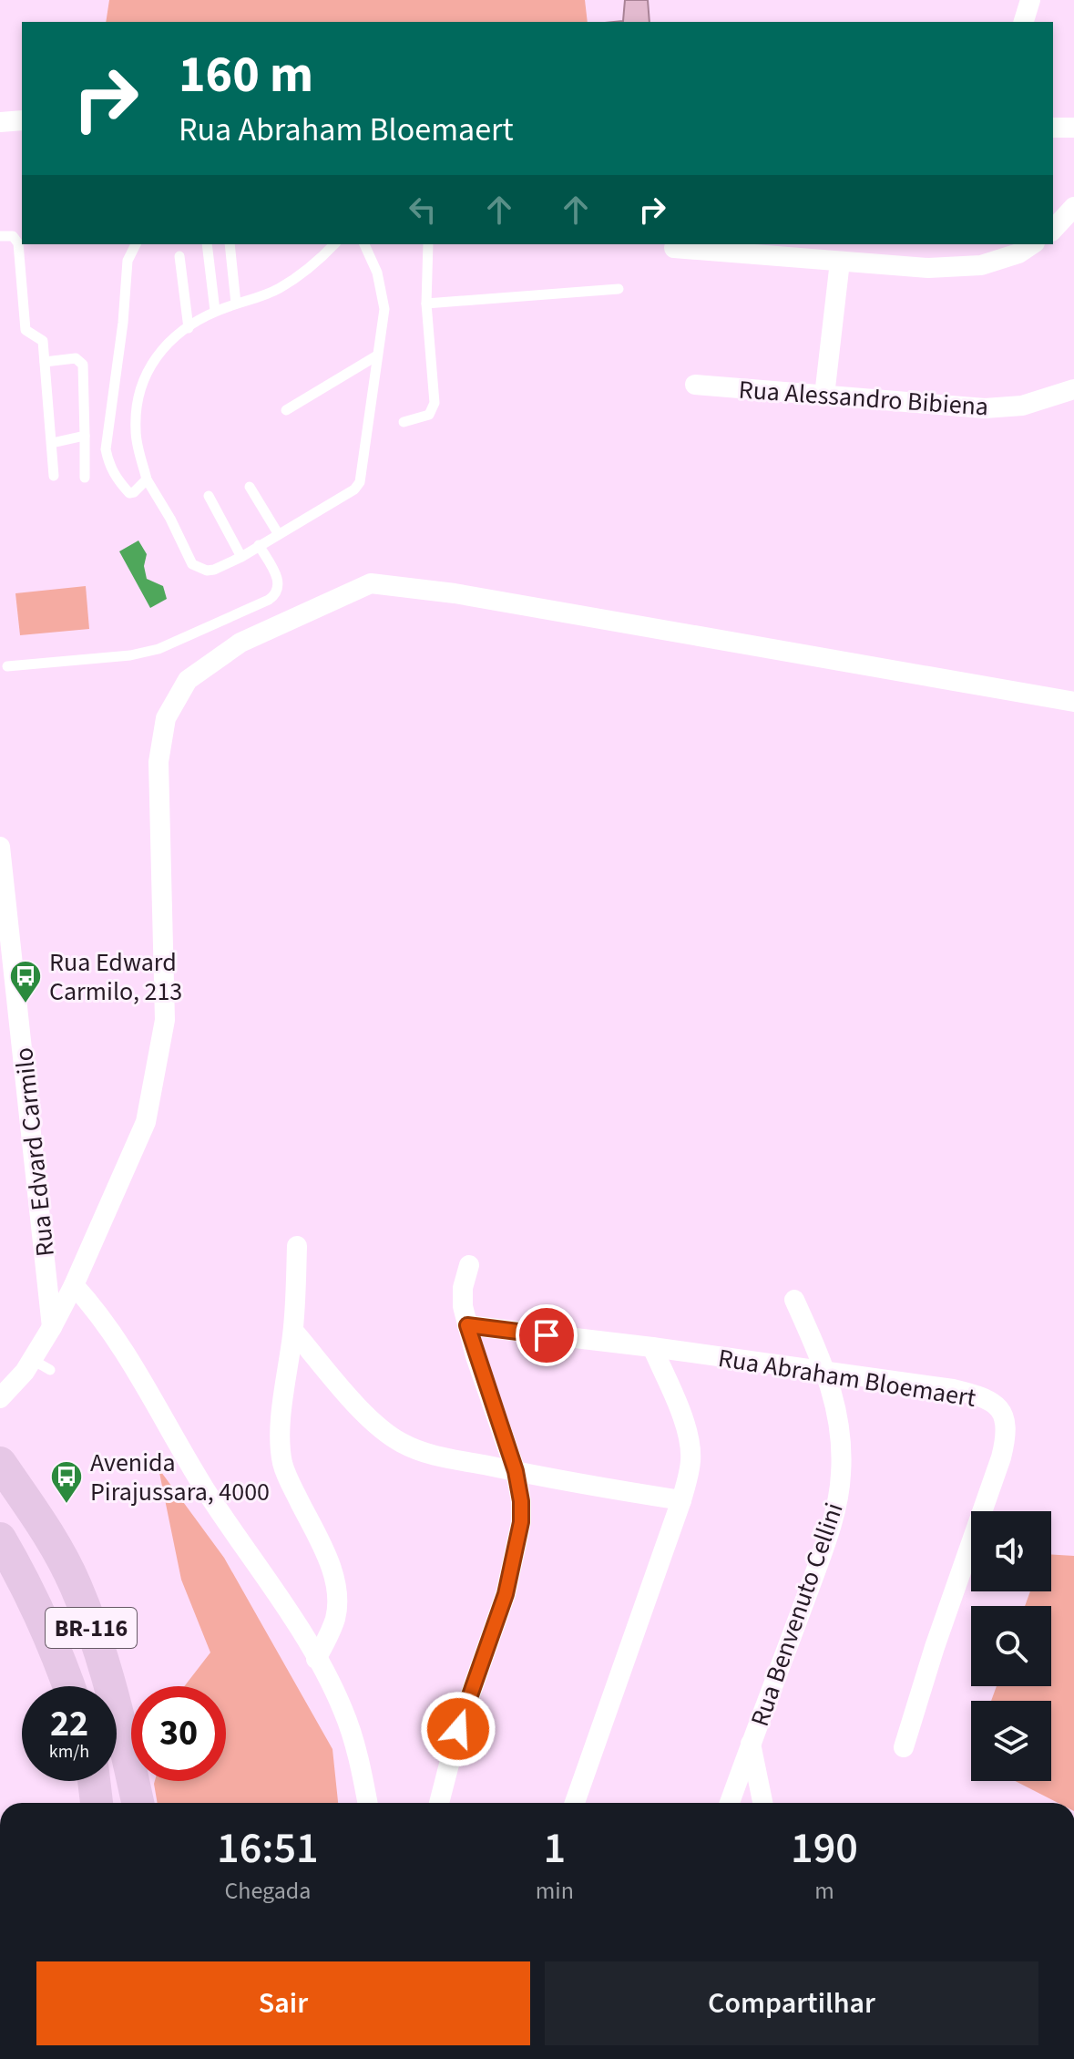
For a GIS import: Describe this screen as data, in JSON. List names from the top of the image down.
{
  "streets": {
    "main road": ["BR-116"],
    "street": [
      "Rua Alessandro Bibiena",
      "Rua Edvard Carmilo",
      "Rua Abraham Bloemaert",
      "Rua Benvenuto Cellini"
    ]
  },
  "crossings": [
    ["Rua Abraham Bloemaert", "Rua Benvenuto Cellini"]
  ],
  "places": {
    "bus stop": ["Rua Edward Carmilo, 213", "Avenida Pirajussara, 4000"]
  },
  "page": {
    "turn": ["160 m", "Rua Abraham Bloemaert"],
    "speed": "22 km/h",
    "limit": "30",
    "eta": [
      "16:51",
      "Chegada",
      "1",
      "min",
      "190",
      "m"
    ],
    "buttons": ["Sair", "Compartilhar"]
  }
}
